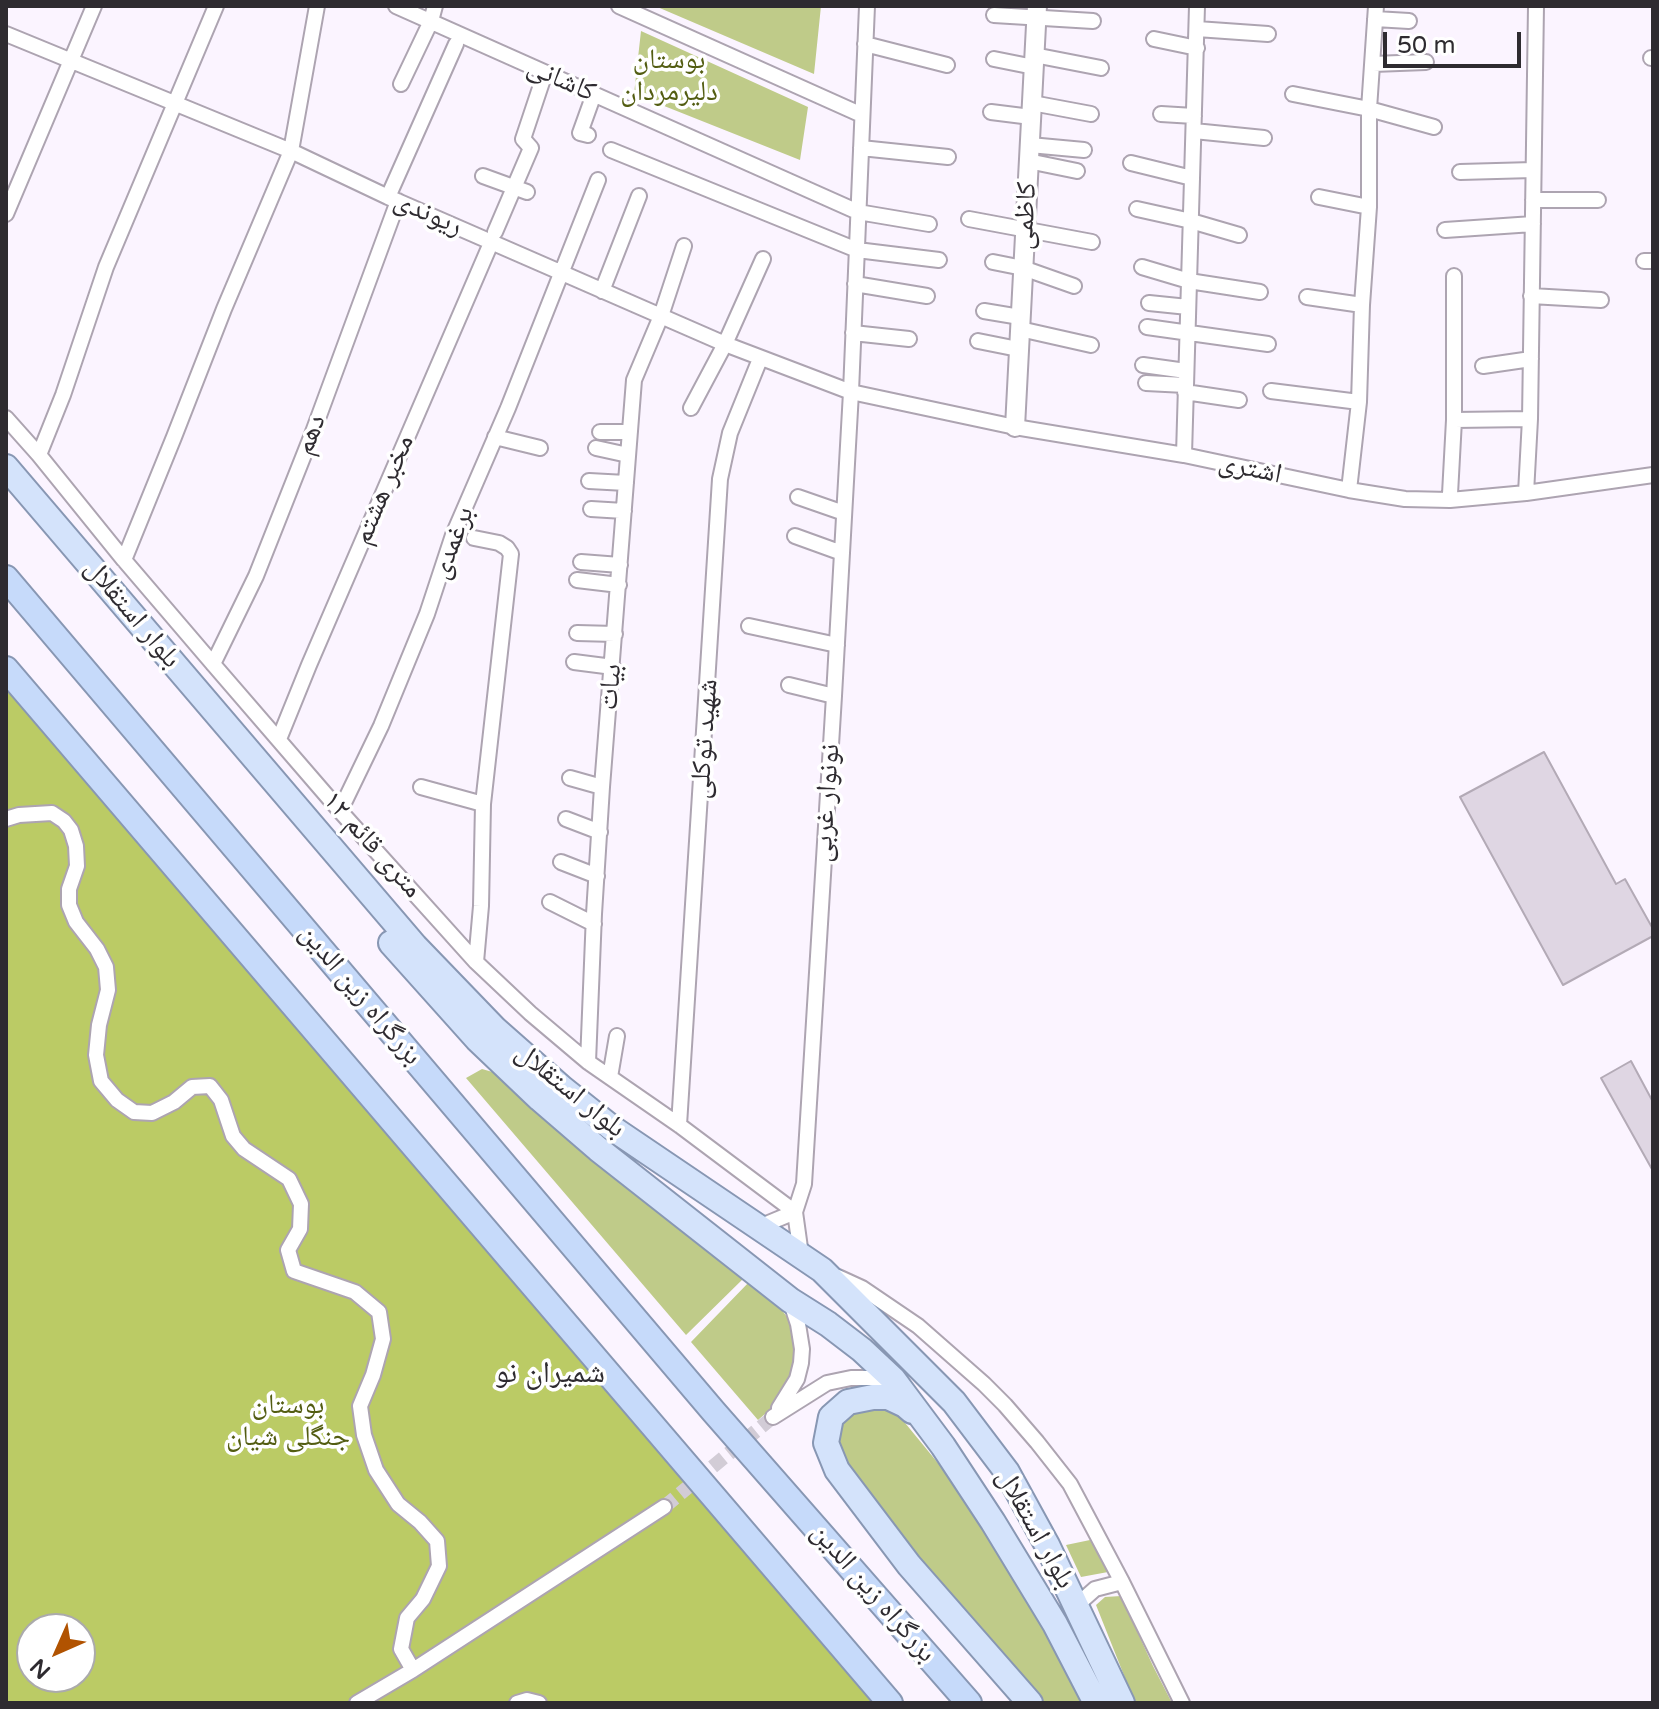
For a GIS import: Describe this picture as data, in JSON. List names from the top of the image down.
{
  "streets": {
    "highway": ["بزرگراه زین الدین"],
    "main road": ["بلوار استقلال"],
    "street": [
      "کاشانی",
      "ریوندی",
      "کاظمی",
      "دهم",
      "اشتری",
      "مخبر هشتم",
      "برغمدی",
      "بیات",
      "شهید توکلی",
      "نونوار غربی",
      "۱۲ متری قائم"
    ]
  },
  "crossings": [
    ["کاشانی", "مخبر هشتم"],
    ["کاشانی", "نونوار غربی"],
    ["ریوندی", "دهم"],
    ["ریوندی", "اشتری"],
    ["ریوندی", "مخبر هشتم"],
    ["ریوندی", "برغمدی"],
    ["ریوندی", "بیات"],
    ["ریوندی", "شهید توکلی"],
    ["ریوندی", "نونوار غربی"],
    ["کاظمی", "اشتری"],
    ["دهم", "۱۲ متری قائم"],
    ["اشتری", "نونوار غربی"],
    ["مخبر هشتم", "۱۲ متری قائم"],
    ["برغمدی", "۱۲ متری قائم"],
    ["بیات", "۱۲ متری قائم"],
    ["شهید توکلی", "۱۲ متری قائم"],
    ["نونوار غربی", "۱۲ متری قائم"]
  ],
  "districts": ["شمیران نو"],
  "parks": ["بوستان دلیرمردان", "بوستان جنگلی شیان"],
  "scale_bar": "50 m",
  "north": "bottom left"
}
